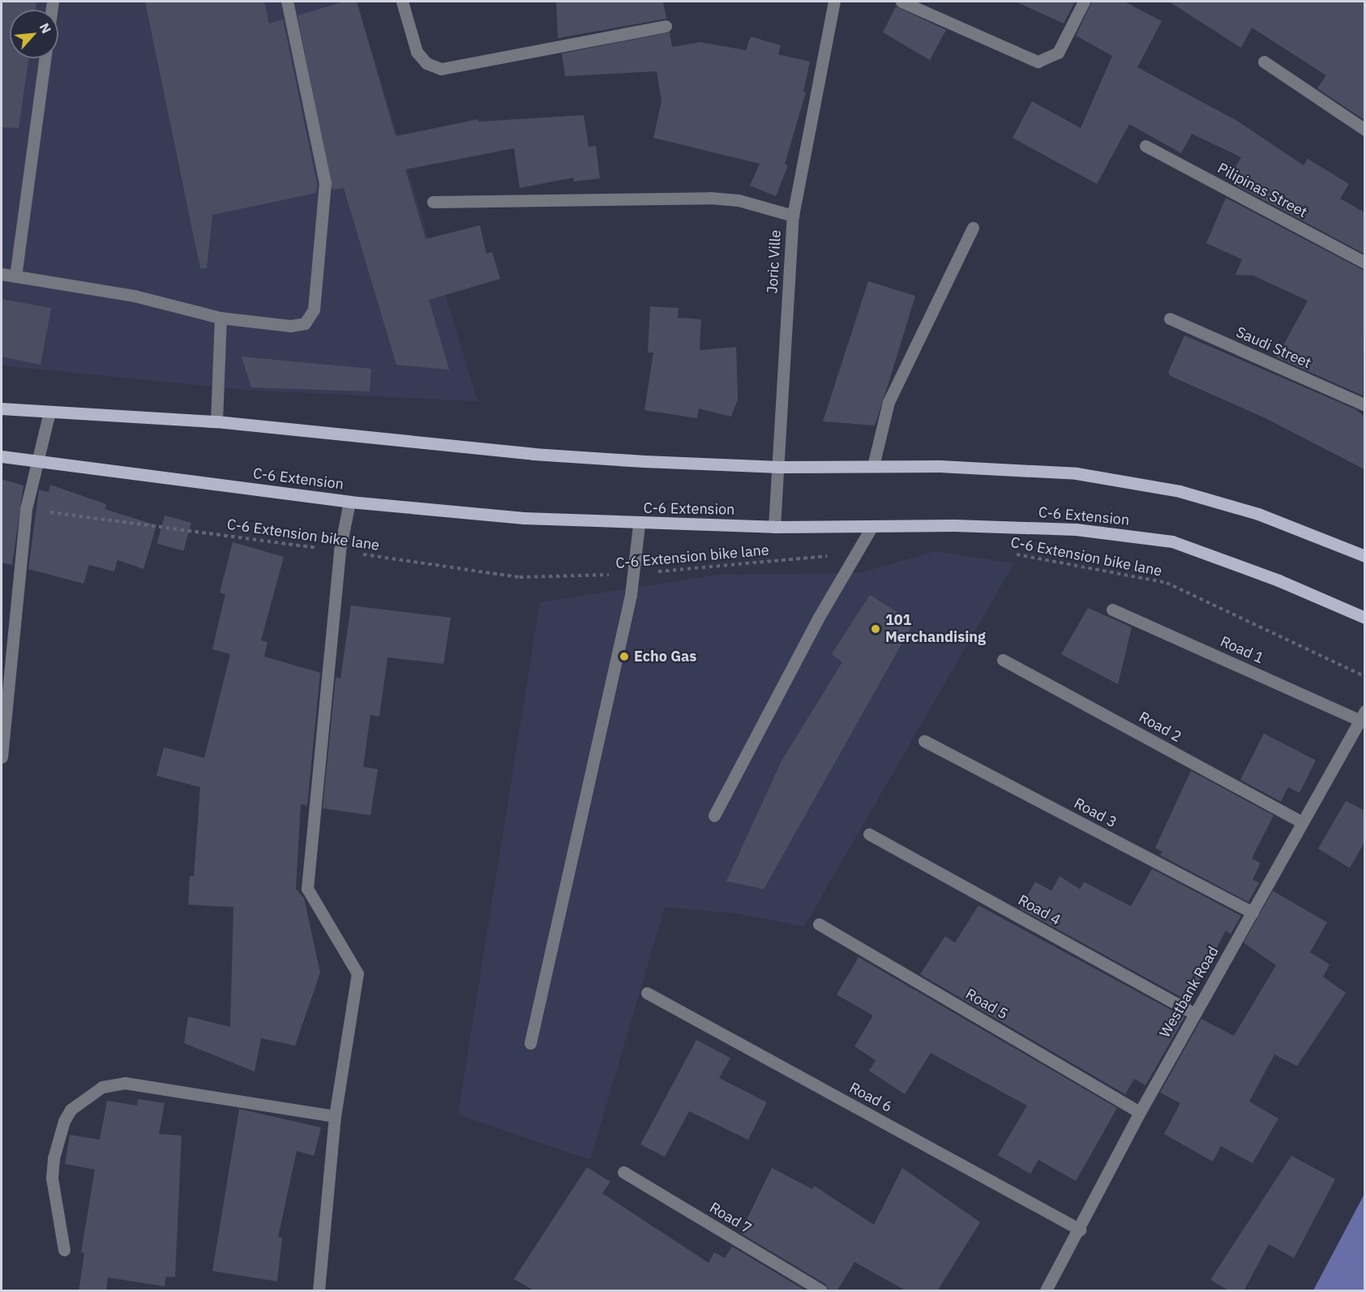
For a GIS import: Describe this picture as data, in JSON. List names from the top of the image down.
{
  "streets": {
    "main road": ["C-6 Extension"],
    "street": [
      "Pilipinas Street",
      "Joric Ville",
      "Saudi Street",
      "Road 1",
      "Road 2",
      "Road 3",
      "Road 4",
      "Westbank Road",
      "Road 5",
      "Road 6",
      "Road 7"
    ],
    "path": ["C-6 Extension bike lane"]
  },
  "crossings": [
    ["Joric Ville", "C-6 Extension"],
    ["Road 1", "Westbank Road"],
    ["Road 2", "Westbank Road"],
    ["Road 3", "Westbank Road"],
    ["Road 4", "Westbank Road"],
    ["Westbank Road", "Road 5"],
    ["Westbank Road", "Road 6"]
  ],
  "places": ["101 Merchandising", "Echo Gas"],
  "north": "top right"
}
